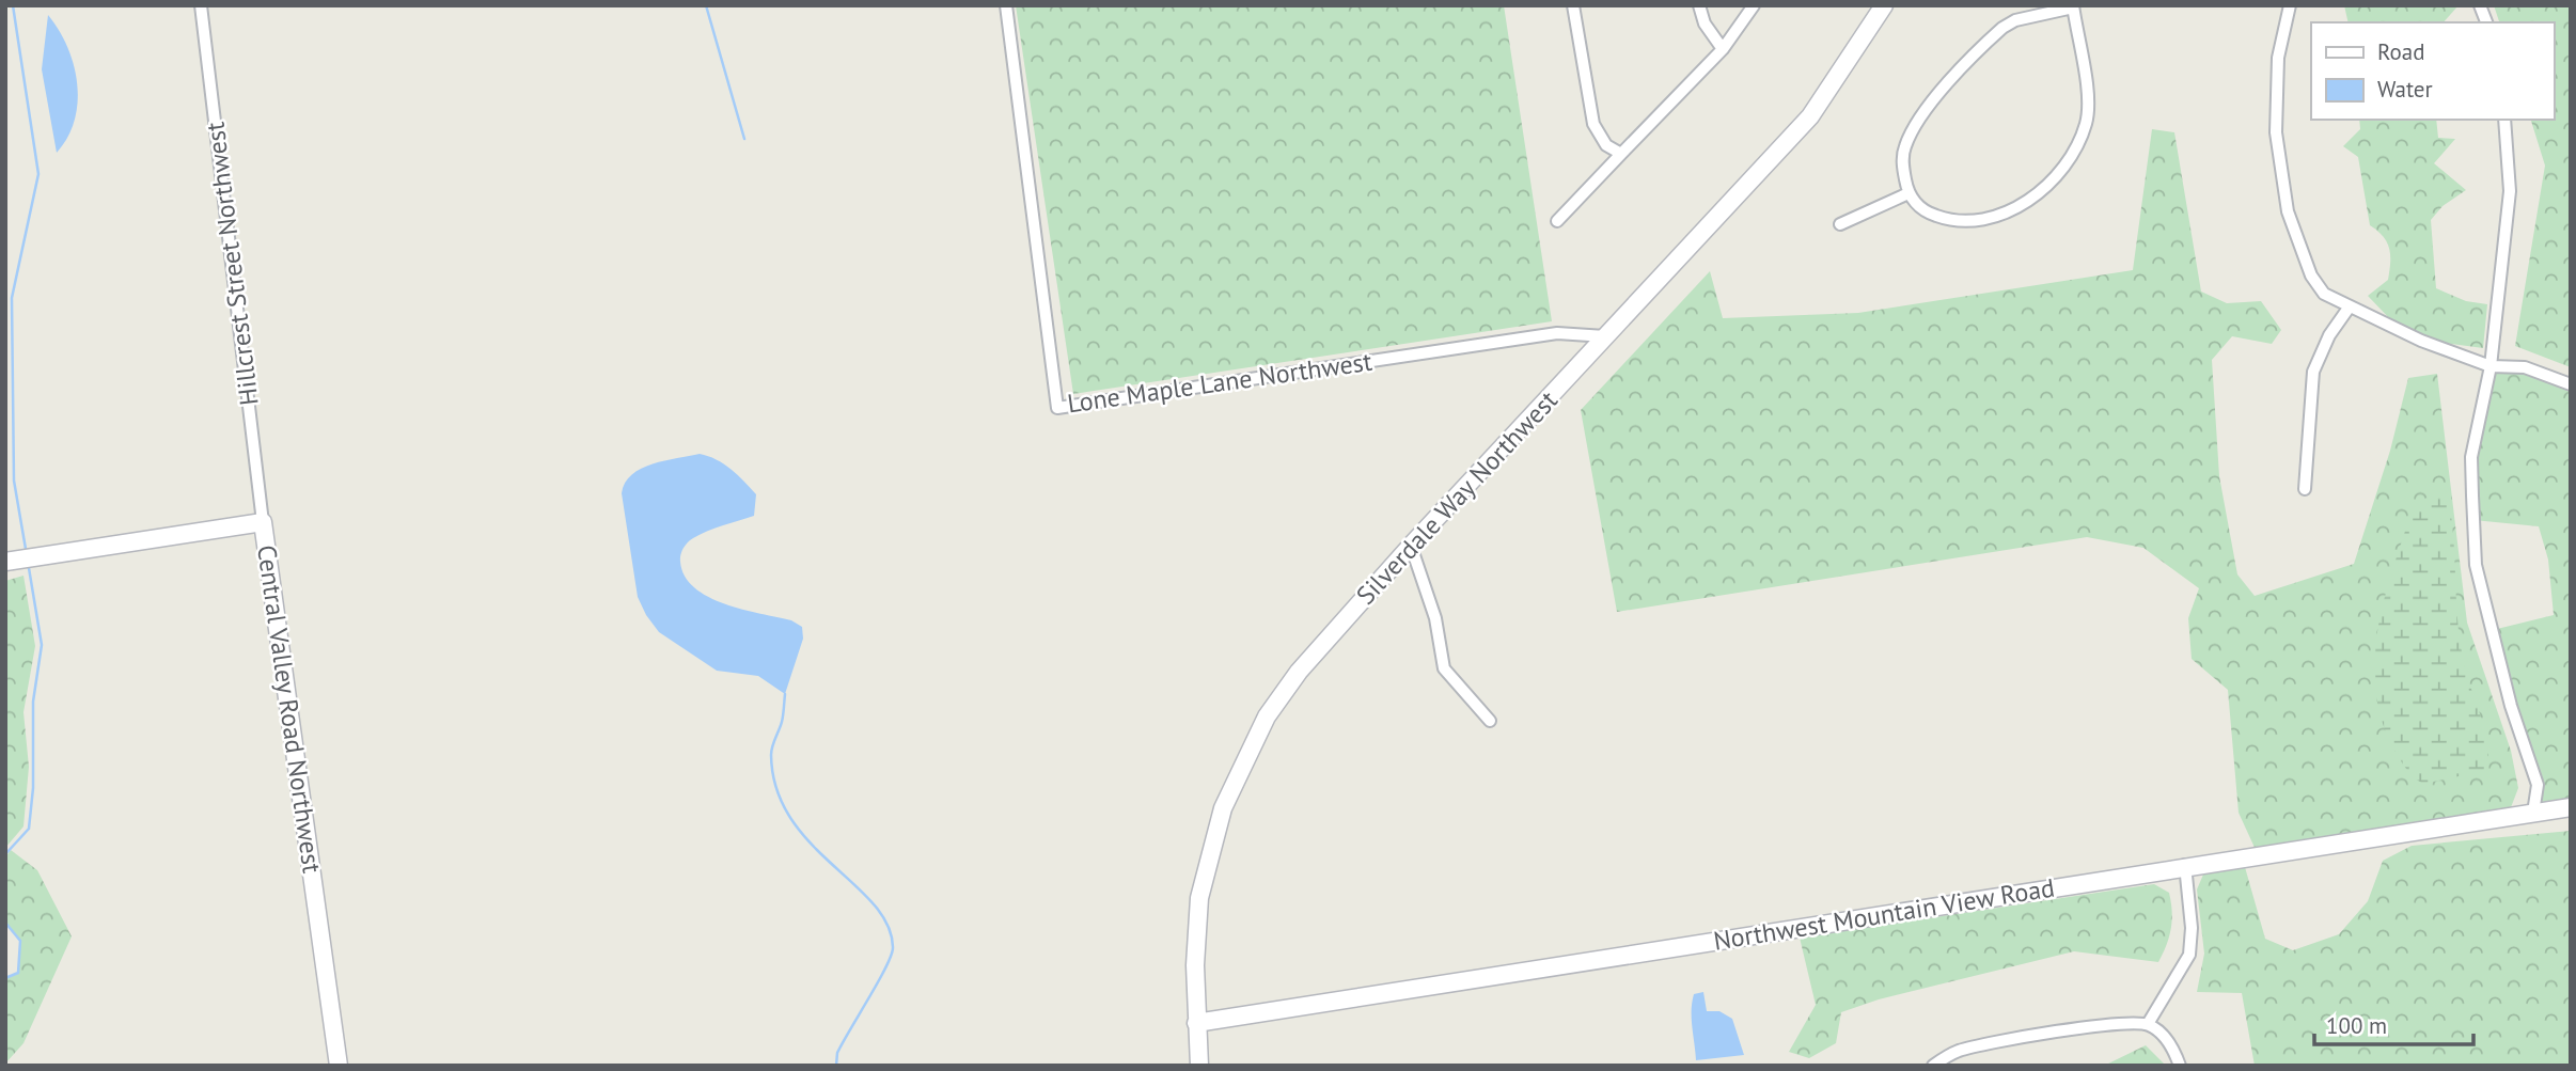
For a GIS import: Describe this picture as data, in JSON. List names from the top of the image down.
{
  "streets": {
    "main road": ["Silverdale Way Northwest", "Central Valley Road Northwest", "Northwest Mountain View Road"],
    "street": ["Hillcrest Street Northwest", "Lone Maple Lane Northwest"]
  },
  "crossings": [
    ["Hillcrest Street Northwest", "Central Valley Road Northwest"],
    ["Lone Maple Lane Northwest", "Silverdale Way Northwest"],
    ["Silverdale Way Northwest", "Northwest Mountain View Road"]
  ],
  "legend": ["Road", "Water"],
  "scale_bar": "100 m"
}
